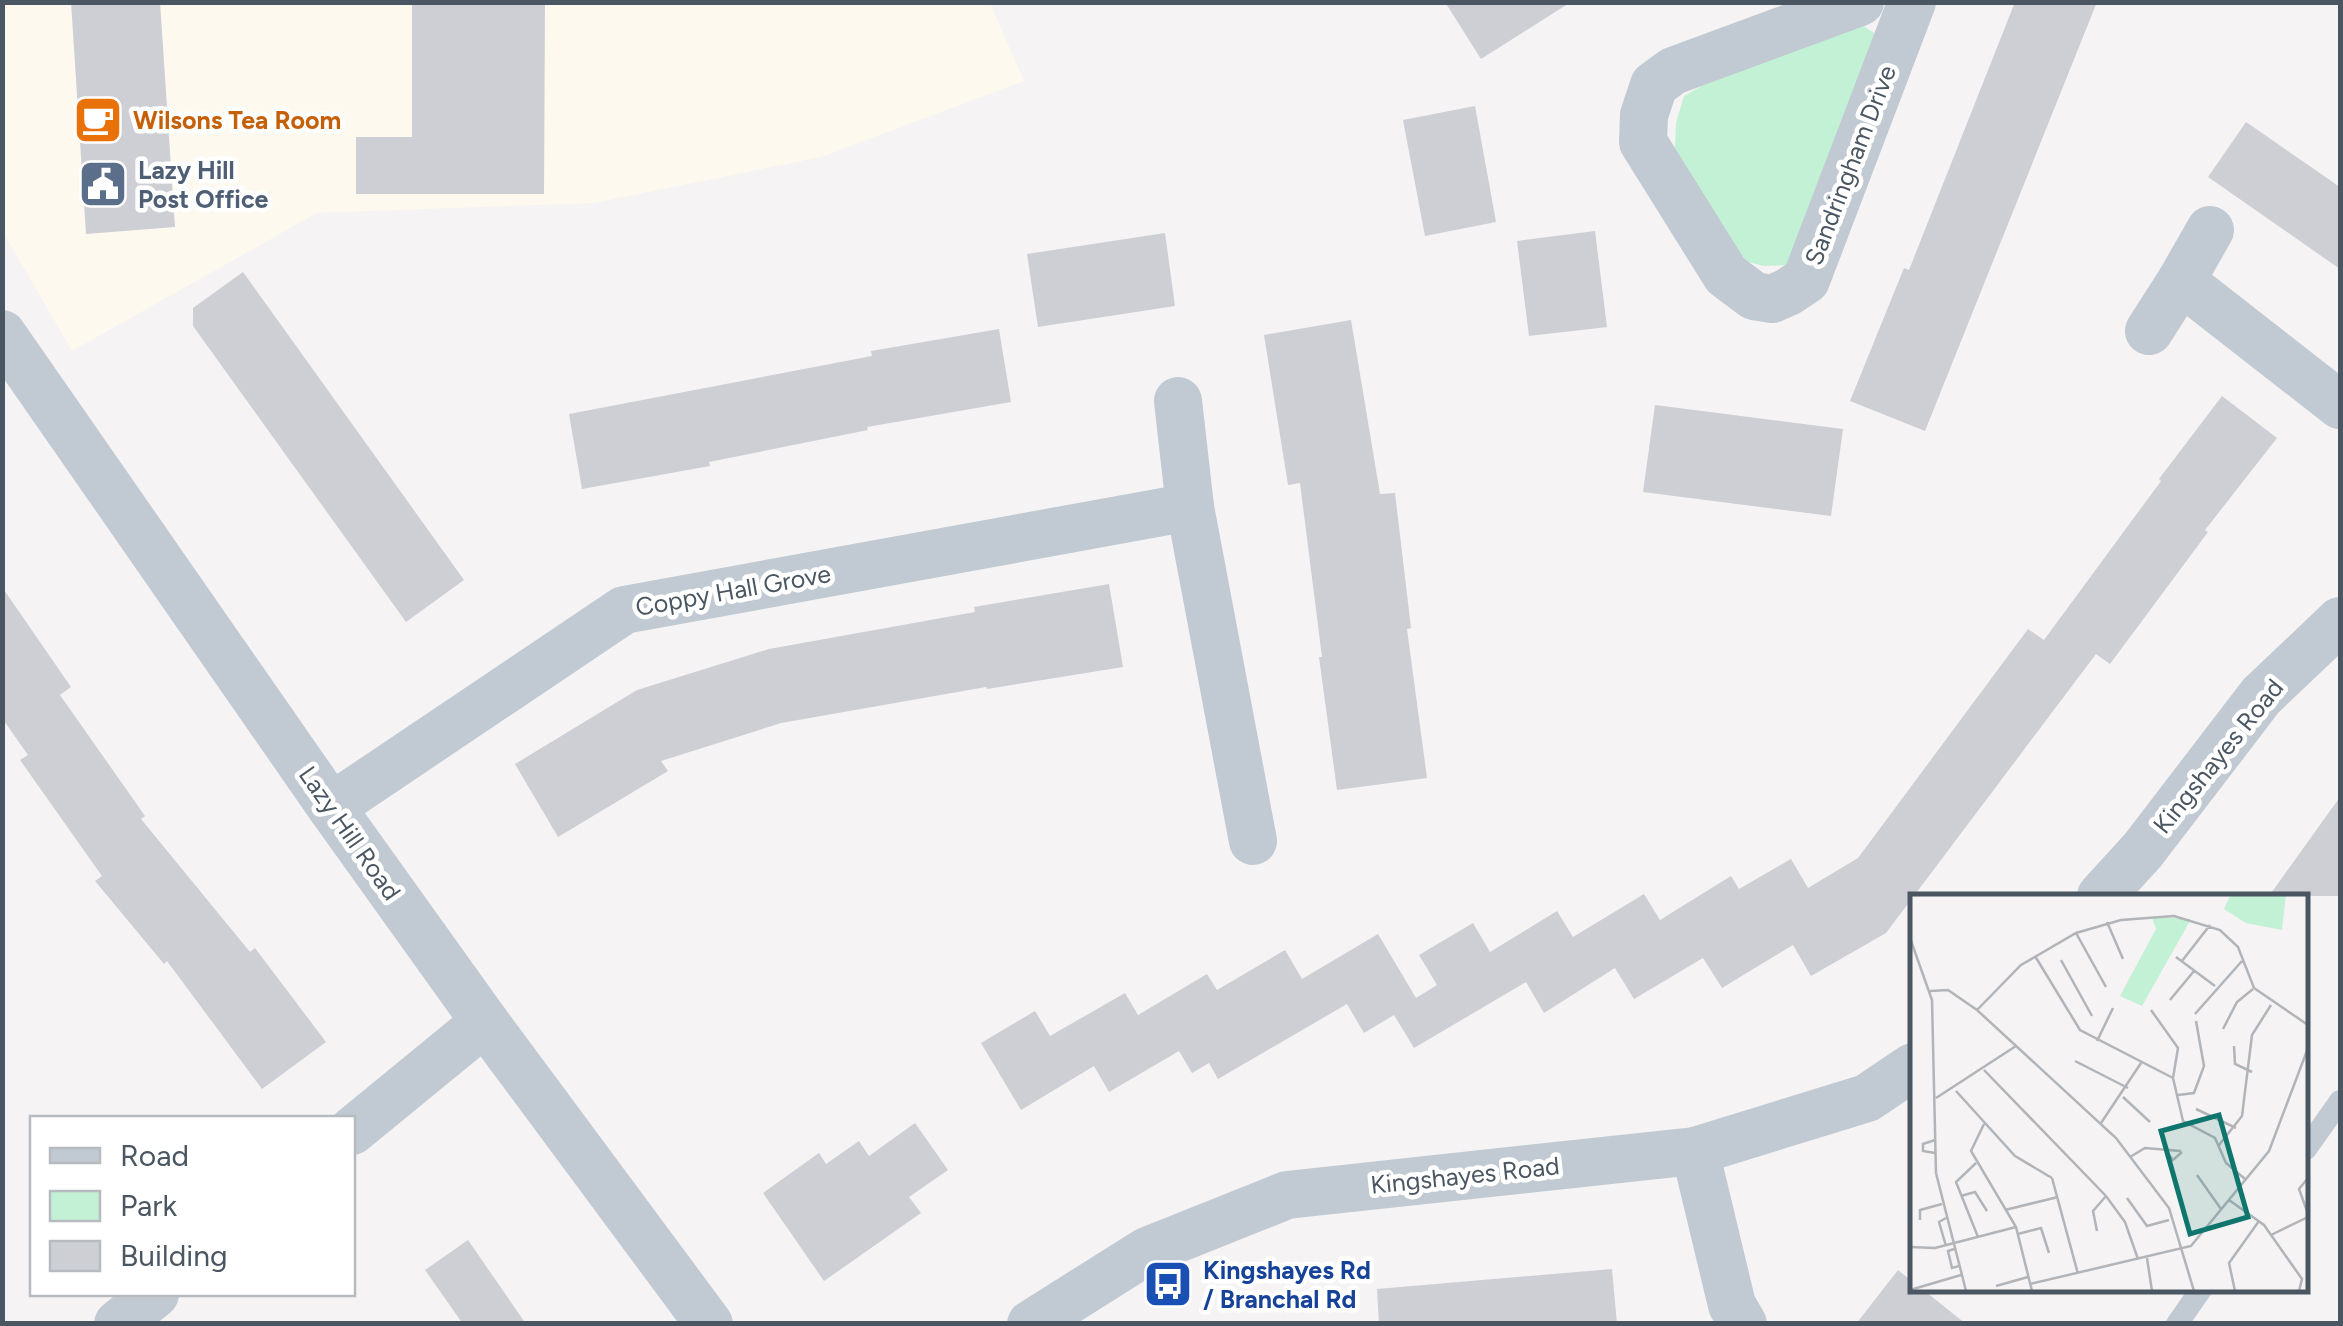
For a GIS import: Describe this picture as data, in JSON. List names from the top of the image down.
{
  "streets": {
    "street": [
      "Sandringham Drive",
      "Coppy Hall Grove",
      "Kingshayes Road",
      "Lazy Hill Road"
    ]
  },
  "crossings": [
    ["Coppy Hall Grove", "Lazy Hill Road"]
  ],
  "places": {
    "cafe": ["Wilsons Tea Room"],
    "public building": ["Lazy Hill Post Office"],
    "bus stop": ["Kingshayes Rd / Branchal Rd"]
  },
  "legend": ["Road", "Park", "Building"]
}
